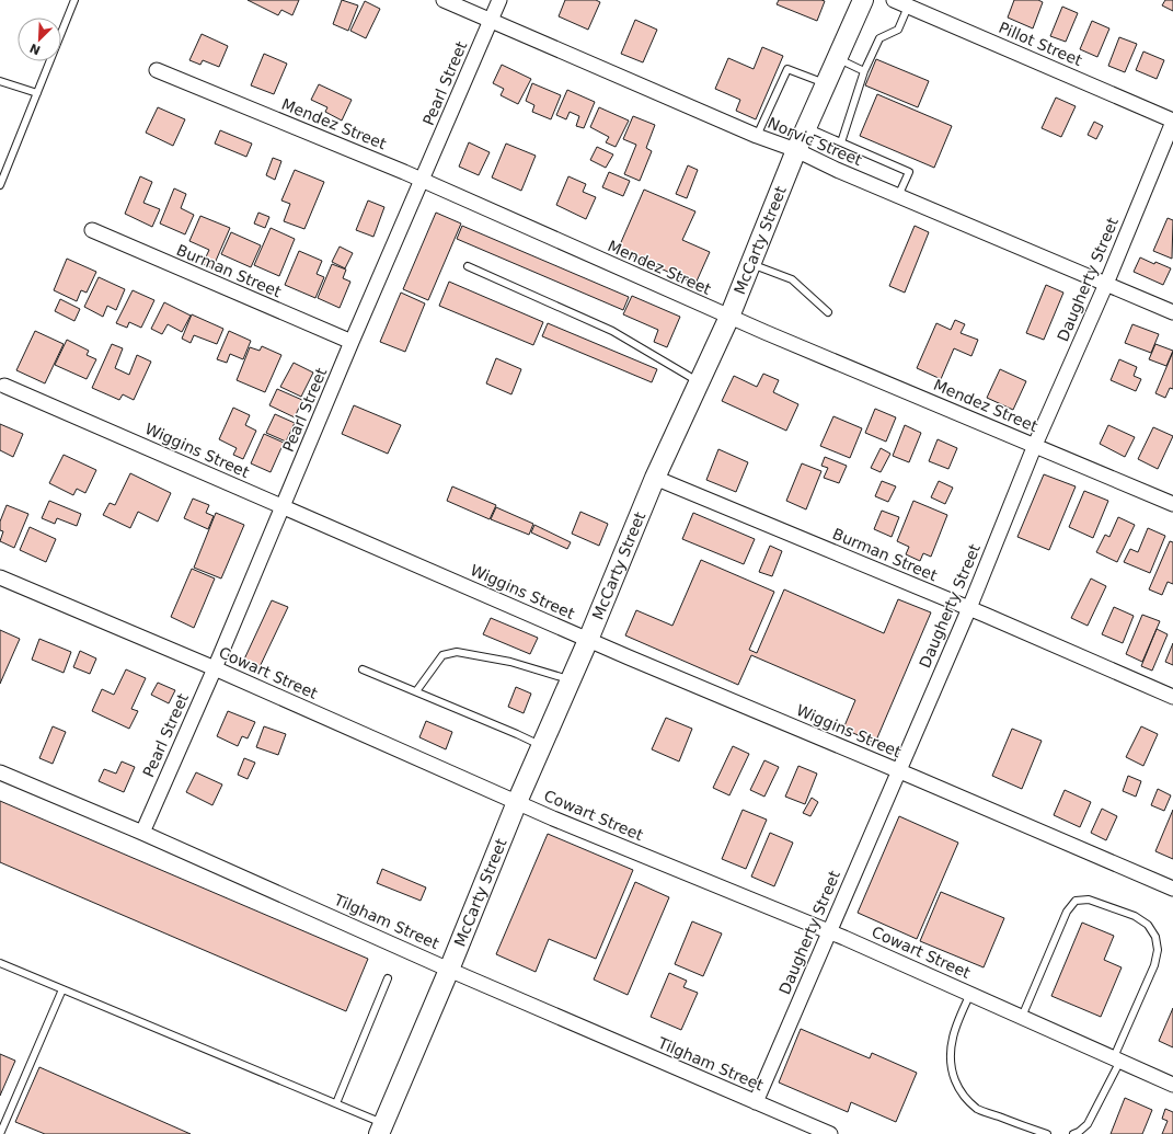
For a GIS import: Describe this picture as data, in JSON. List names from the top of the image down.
{
  "streets": {
    "main road": ["McCarty Street"],
    "street": [
      "Pillot Street",
      "Pearl Street",
      "Mendez Street",
      "Norvic Street",
      "Burman Street",
      "Daugherty Street",
      "Wiggins Street",
      "Cowart Street",
      "Tilgham Street"
    ]
  },
  "crossings": [
    ["Pillot Street", "Daugherty Street"],
    ["Pearl Street", "Mendez Street"],
    ["Pearl Street", "Norvic Street"],
    ["Pearl Street", "Burman Street"],
    ["Pearl Street", "Wiggins Street"],
    ["Pearl Street", "Cowart Street"],
    ["Pearl Street", "Tilgham Street"],
    ["Mendez Street", "McCarty Street"],
    ["Mendez Street", "Daugherty Street"],
    ["Norvic Street", "McCarty Street"],
    ["Norvic Street", "Daugherty Street"],
    ["McCarty Street", "Burman Street"],
    ["McCarty Street", "Wiggins Street"],
    ["McCarty Street", "Cowart Street"],
    ["McCarty Street", "Tilgham Street"],
    ["Burman Street", "Daugherty Street"],
    ["Daugherty Street", "Wiggins Street"],
    ["Daugherty Street", "Cowart Street"],
    ["Daugherty Street", "Tilgham Street"]
  ],
  "north": "bottom left"
}
